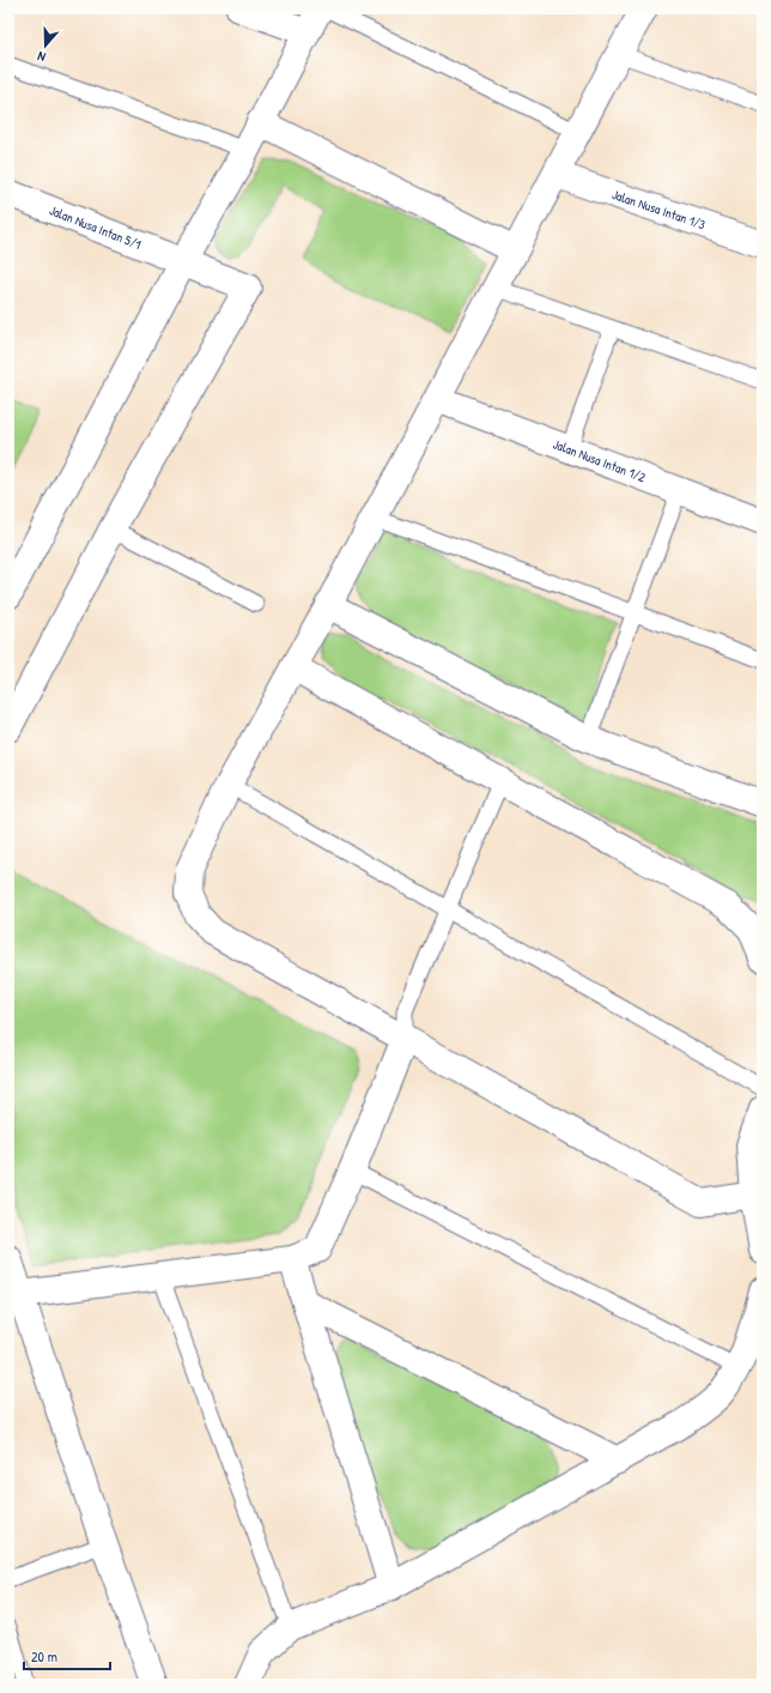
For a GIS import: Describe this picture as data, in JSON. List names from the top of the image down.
{
  "streets": {
    "street": ["Jalan Nusa Intan 1/3", "Jalan Nusa Intan 5/1", "Jalan Nusa Intan 1/2"]
  },
  "scale_bar": "20 m",
  "north": "bottom"
}
